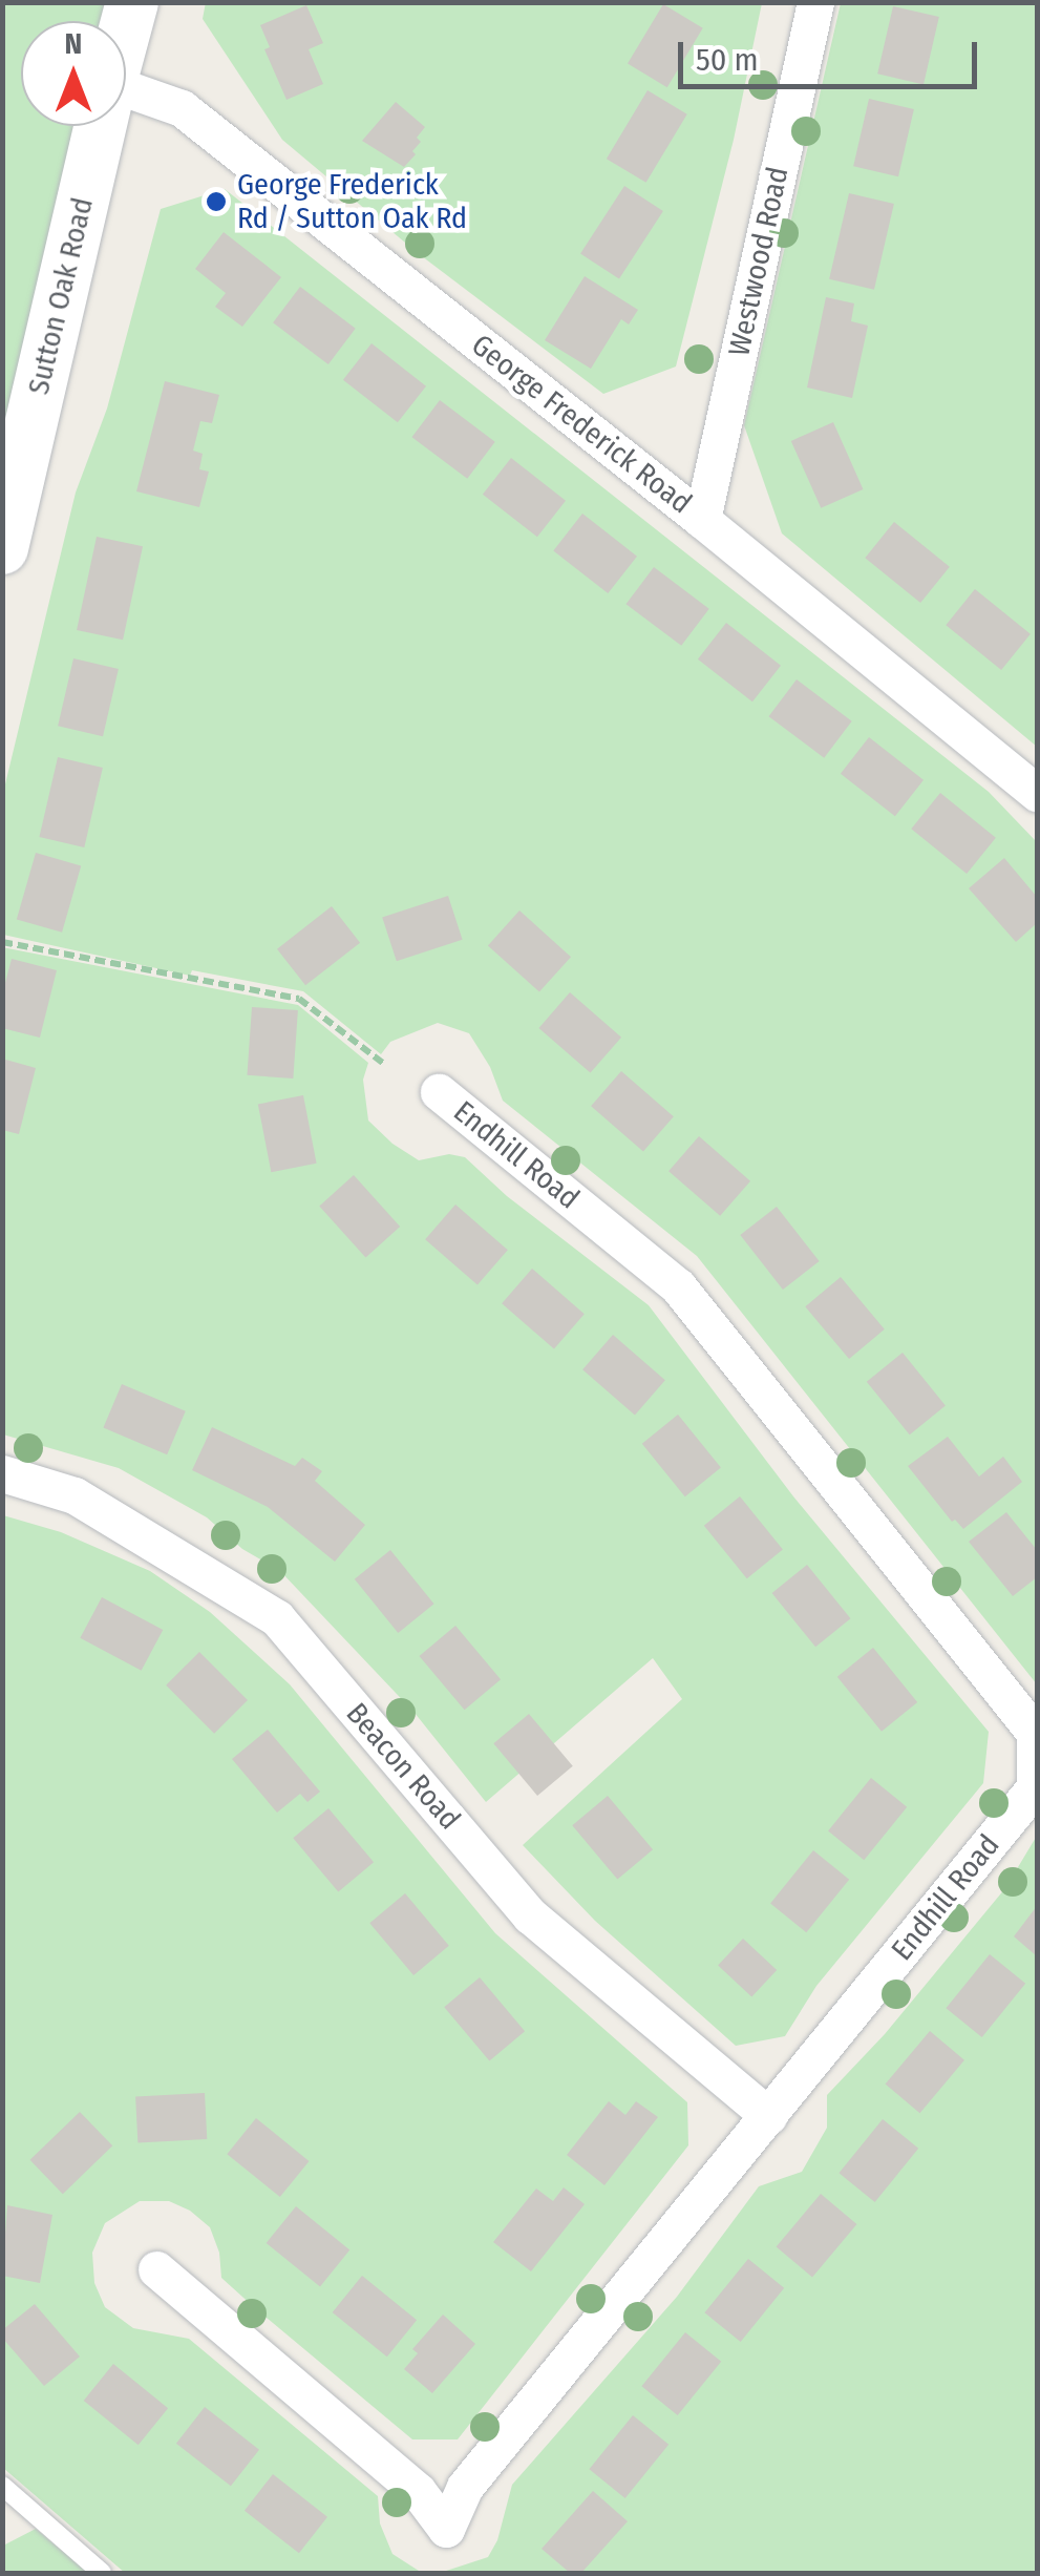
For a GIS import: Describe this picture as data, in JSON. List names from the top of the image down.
{
  "streets": {
    "main road": ["Sutton Oak Road"],
    "street": [
      "Westwood Road",
      "George Frederick Road",
      "Endhill Road",
      "Beacon Road"
    ]
  },
  "crossings": [
    ["Westwood Road", "George Frederick Road"],
    ["Endhill Road", "Beacon Road"]
  ],
  "places": ["George Frederick Rd / Sutton Oak Rd"],
  "scale_bar": "50 m",
  "north": "top"
}
